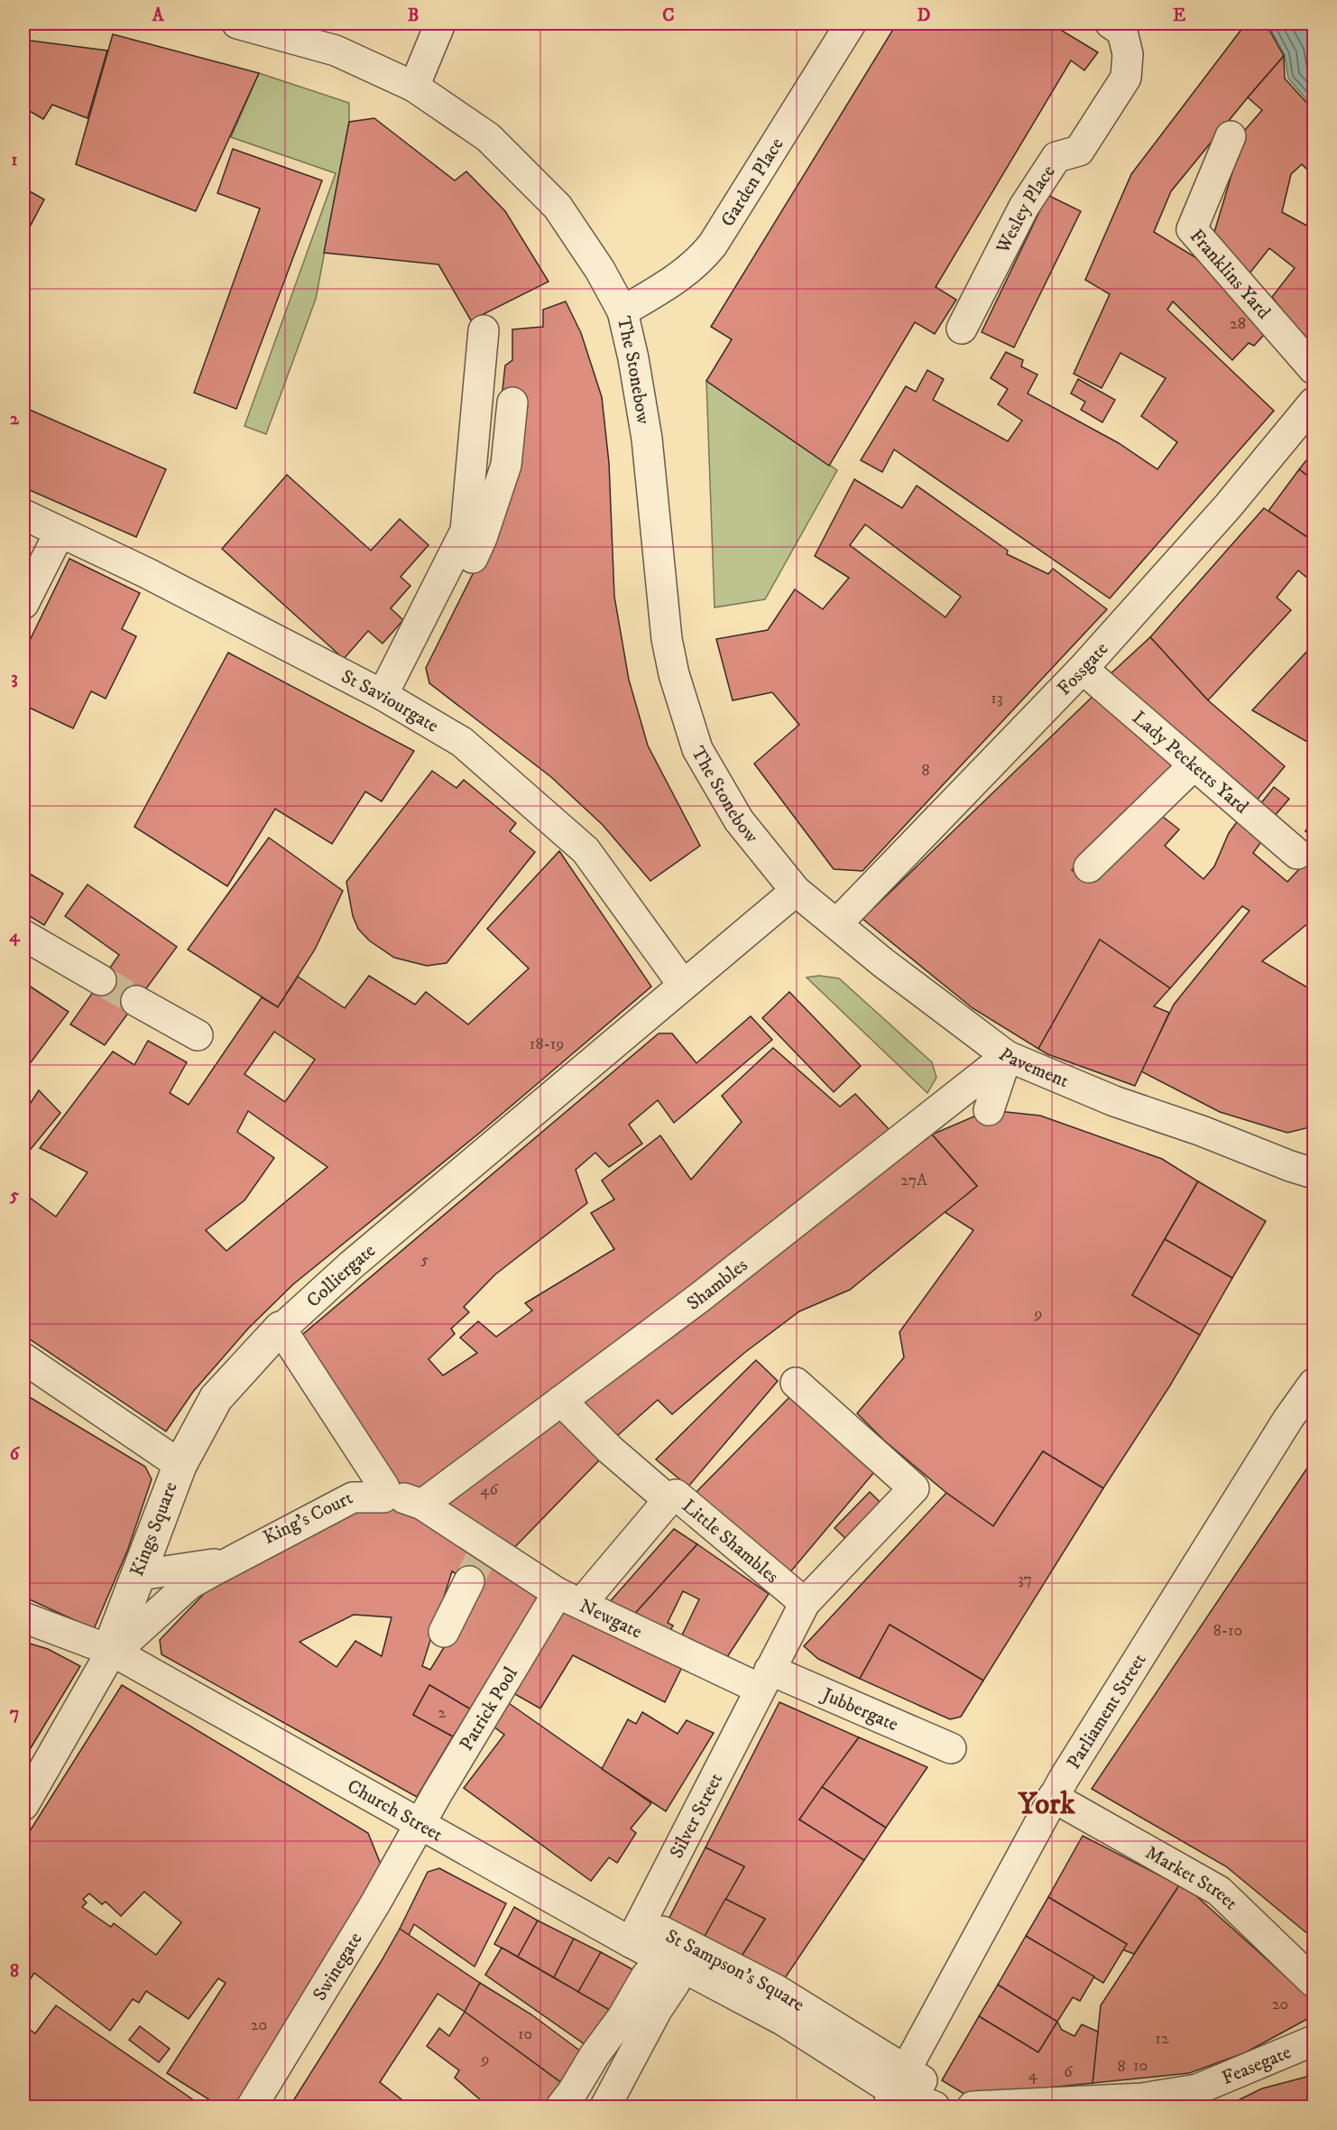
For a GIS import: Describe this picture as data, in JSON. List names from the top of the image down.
{
  "streets": {
    "street": [
      "Garden Place",
      "Wesley Place",
      "Franklins Yard",
      "The Stonebow",
      "Fossgate",
      "St Saviourgate",
      "Lady Pecketts Yard",
      "Pavement",
      "Colliergate",
      "Shambles",
      "King's Court",
      "Kings Square",
      "Little Shambles",
      "Newgate",
      "Patrick Pool",
      "Jubbergate",
      "Parliament Street",
      "Church Street",
      "Silver Street",
      "Market Street",
      "Swinegate",
      "St Sampson's Square",
      "Feasegate"
    ]
  },
  "crossings": [
    ["Garden Place", "The Stonebow"],
    ["The Stonebow", "Pavement"],
    ["The Stonebow", "Colliergate"],
    ["Fossgate", "Lady Pecketts Yard"],
    ["Fossgate", "Pavement"],
    ["St Saviourgate", "Colliergate"],
    ["Pavement", "Colliergate"],
    ["Pavement", "Shambles"],
    ["Colliergate", "King's Court"],
    ["Colliergate", "Kings Square"],
    ["Colliergate", "Church Street"],
    ["Shambles", "King's Court"],
    ["Shambles", "Little Shambles"],
    ["King's Court", "Newgate"],
    ["Kings Square", "Church Street"],
    ["Little Shambles", "Patrick Pool"],
    ["Little Shambles", "Silver Street"],
    ["Newgate", "Patrick Pool"],
    ["Newgate", "Jubbergate"],
    ["Newgate", "Silver Street"],
    ["Patrick Pool", "Church Street"],
    ["Patrick Pool", "Swinegate"],
    ["Jubbergate", "Silver Street"],
    ["Parliament Street", "Church Street"],
    ["Parliament Street", "Market Street"],
    ["Parliament Street", "St Sampson's Square"],
    ["Church Street", "Silver Street"],
    ["Church Street", "Swinegate"],
    ["Church Street", "St Sampson's Square"]
  ],
  "districts": ["York"],
  "house_numbers": [
    "28",
    "13",
    "8",
    "18-19",
    "27A",
    "5",
    "9",
    "46",
    "37",
    "8-10",
    "2",
    "20",
    "20",
    "10",
    "12",
    "9",
    "10",
    "8",
    "6",
    "4"
  ],
  "grid": {
    "columns": [
      "A",
      "B",
      "C",
      "D",
      "E"
    ],
    "rows": [
      "1",
      "2",
      "3",
      "4",
      "5",
      "6",
      "7",
      "8"
    ]
  }
}
